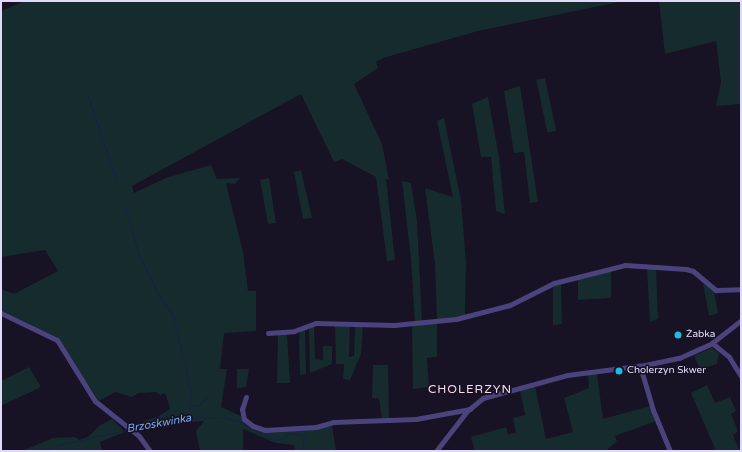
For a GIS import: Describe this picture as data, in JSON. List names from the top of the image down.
{
  "districts": ["CHOLERZYN"],
  "water": ["Brzoskwinka"],
  "places": ["Żabka", "Cholerzyn Skwer"]
}
